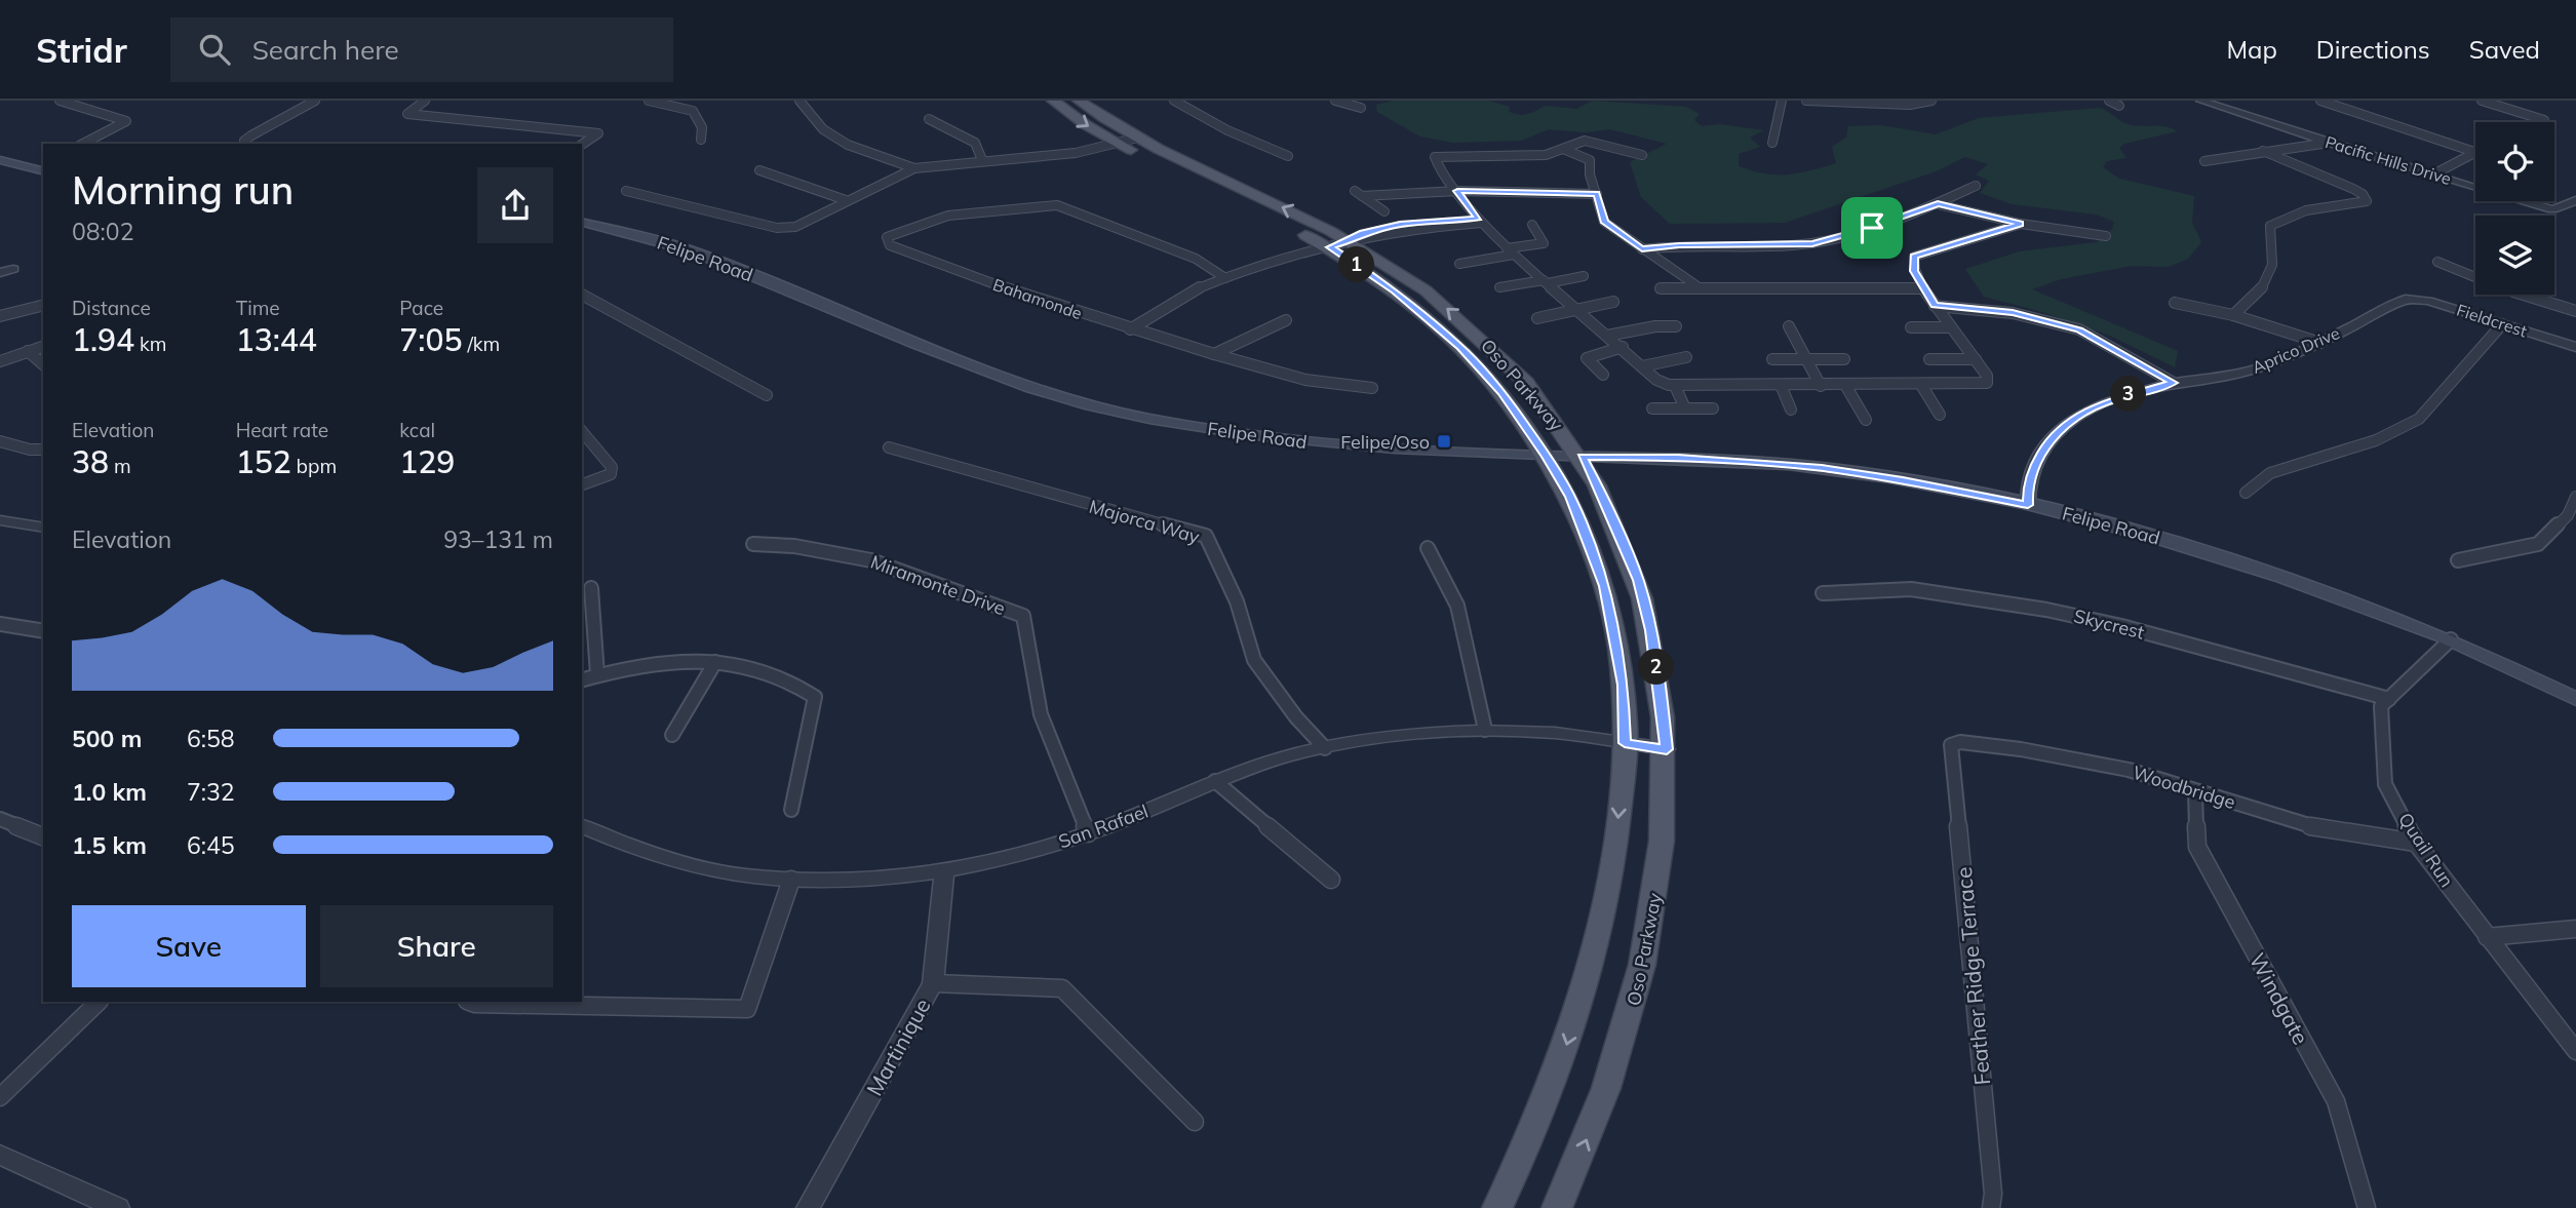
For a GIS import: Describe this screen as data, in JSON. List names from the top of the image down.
{
  "streets": {
    "main road": ["Felipe Road", "Oso Parkway"],
    "street": [
      "Pacific Hills Drive",
      "Bahamonde",
      "Fieldcrest",
      "Aprico Drive",
      "Majorca Way",
      "Miramonte Drive",
      "Skycrest",
      "Woodbridge",
      "San Rafael",
      "Quail Run",
      "Feather Ridge Terrace",
      "Windgate",
      "Martinique"
    ]
  },
  "crossings": [
    ["Felipe Road", "Aprico Drive"],
    ["Felipe Road", "Oso Parkway"],
    ["Fieldcrest", "Aprico Drive"],
    ["Oso Parkway", "San Rafael"],
    ["Majorca Way", "San Rafael"],
    ["Miramonte Drive", "San Rafael"],
    ["Skycrest", "Quail Run"],
    ["Woodbridge", "Quail Run"],
    ["Woodbridge", "Feather Ridge Terrace"],
    ["Woodbridge", "Windgate"],
    ["San Rafael", "Martinique"]
  ],
  "places": {
    "transit": ["Felipe/Oso"]
  },
  "page": {
    "header": "Stridr",
    "search": "Search here",
    "nav": ["Map", "Directions", "Saved"],
    "heading": ["Morning run", "08:02"],
    "pins": ["1", "3", "2"],
    "stats": [
      ["Distance", "1.94 km"],
      ["Time", "13:44"],
      ["Pace", "7:05 /km"],
      ["Elevation", "38 m"],
      ["Heart rate", "152 bpm"],
      ["kcal", "129"]
    ],
    "chart": ["Elevation", "93–131 m"],
    "list": [
      {
        "name": "500 m",
        "note": "6:58"
      },
      {
        "name": "1.0 km",
        "note": "7:32"
      },
      {
        "name": "1.5 km",
        "note": "6:45"
      }
    ],
    "buttons": ["Save", "Share"]
  }
}
